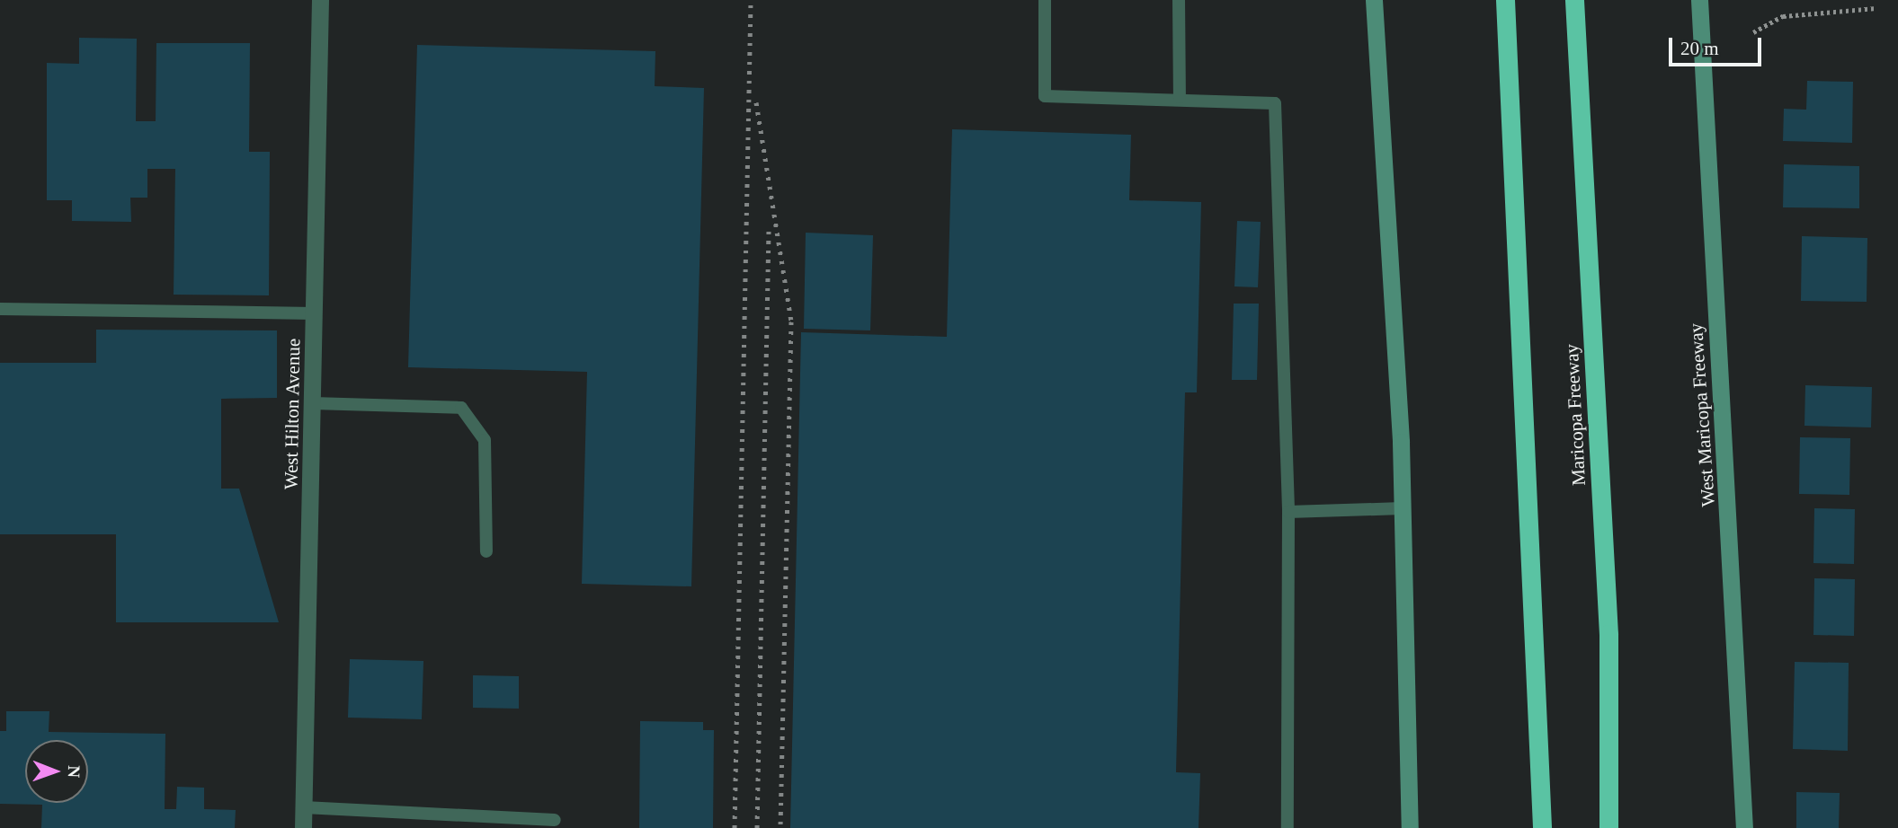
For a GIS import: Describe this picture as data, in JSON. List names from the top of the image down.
{
  "streets": {
    "highway": ["Maricopa Freeway"],
    "main road": ["West Maricopa Freeway"],
    "street": ["West Hilton Avenue"]
  },
  "scale_bar": "20 m",
  "north": "right"
}
